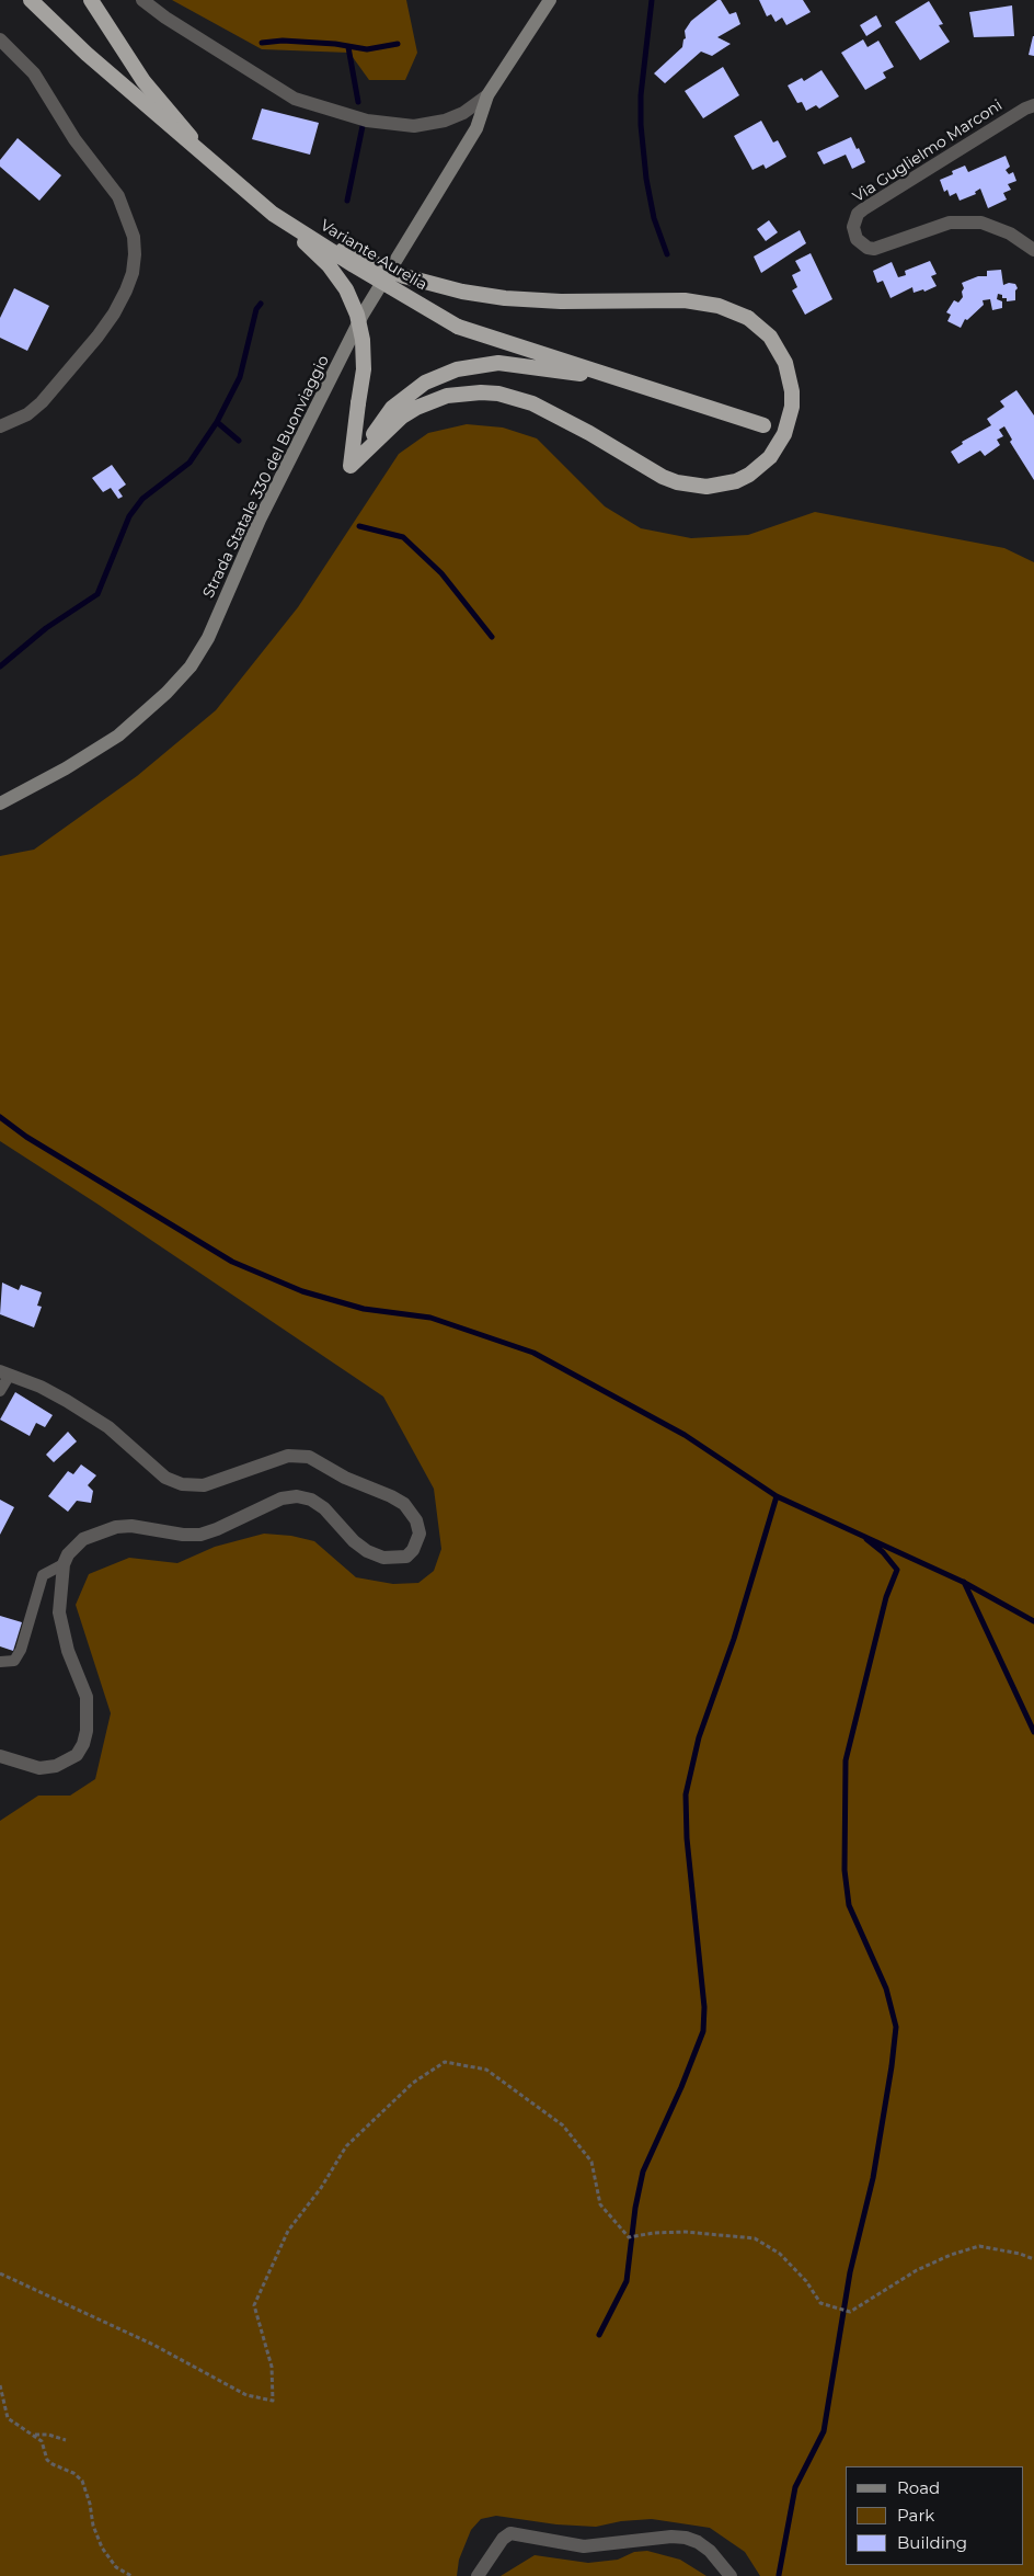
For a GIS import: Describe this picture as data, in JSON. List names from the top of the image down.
{
  "streets": {
    "highway": ["Variante Aurelia"],
    "main road": ["Strada Statale 330 del Buonviaggio"],
    "street": ["Via Guglielmo Marconi"]
  },
  "legend": ["Road", "Park", "Building"]
}
